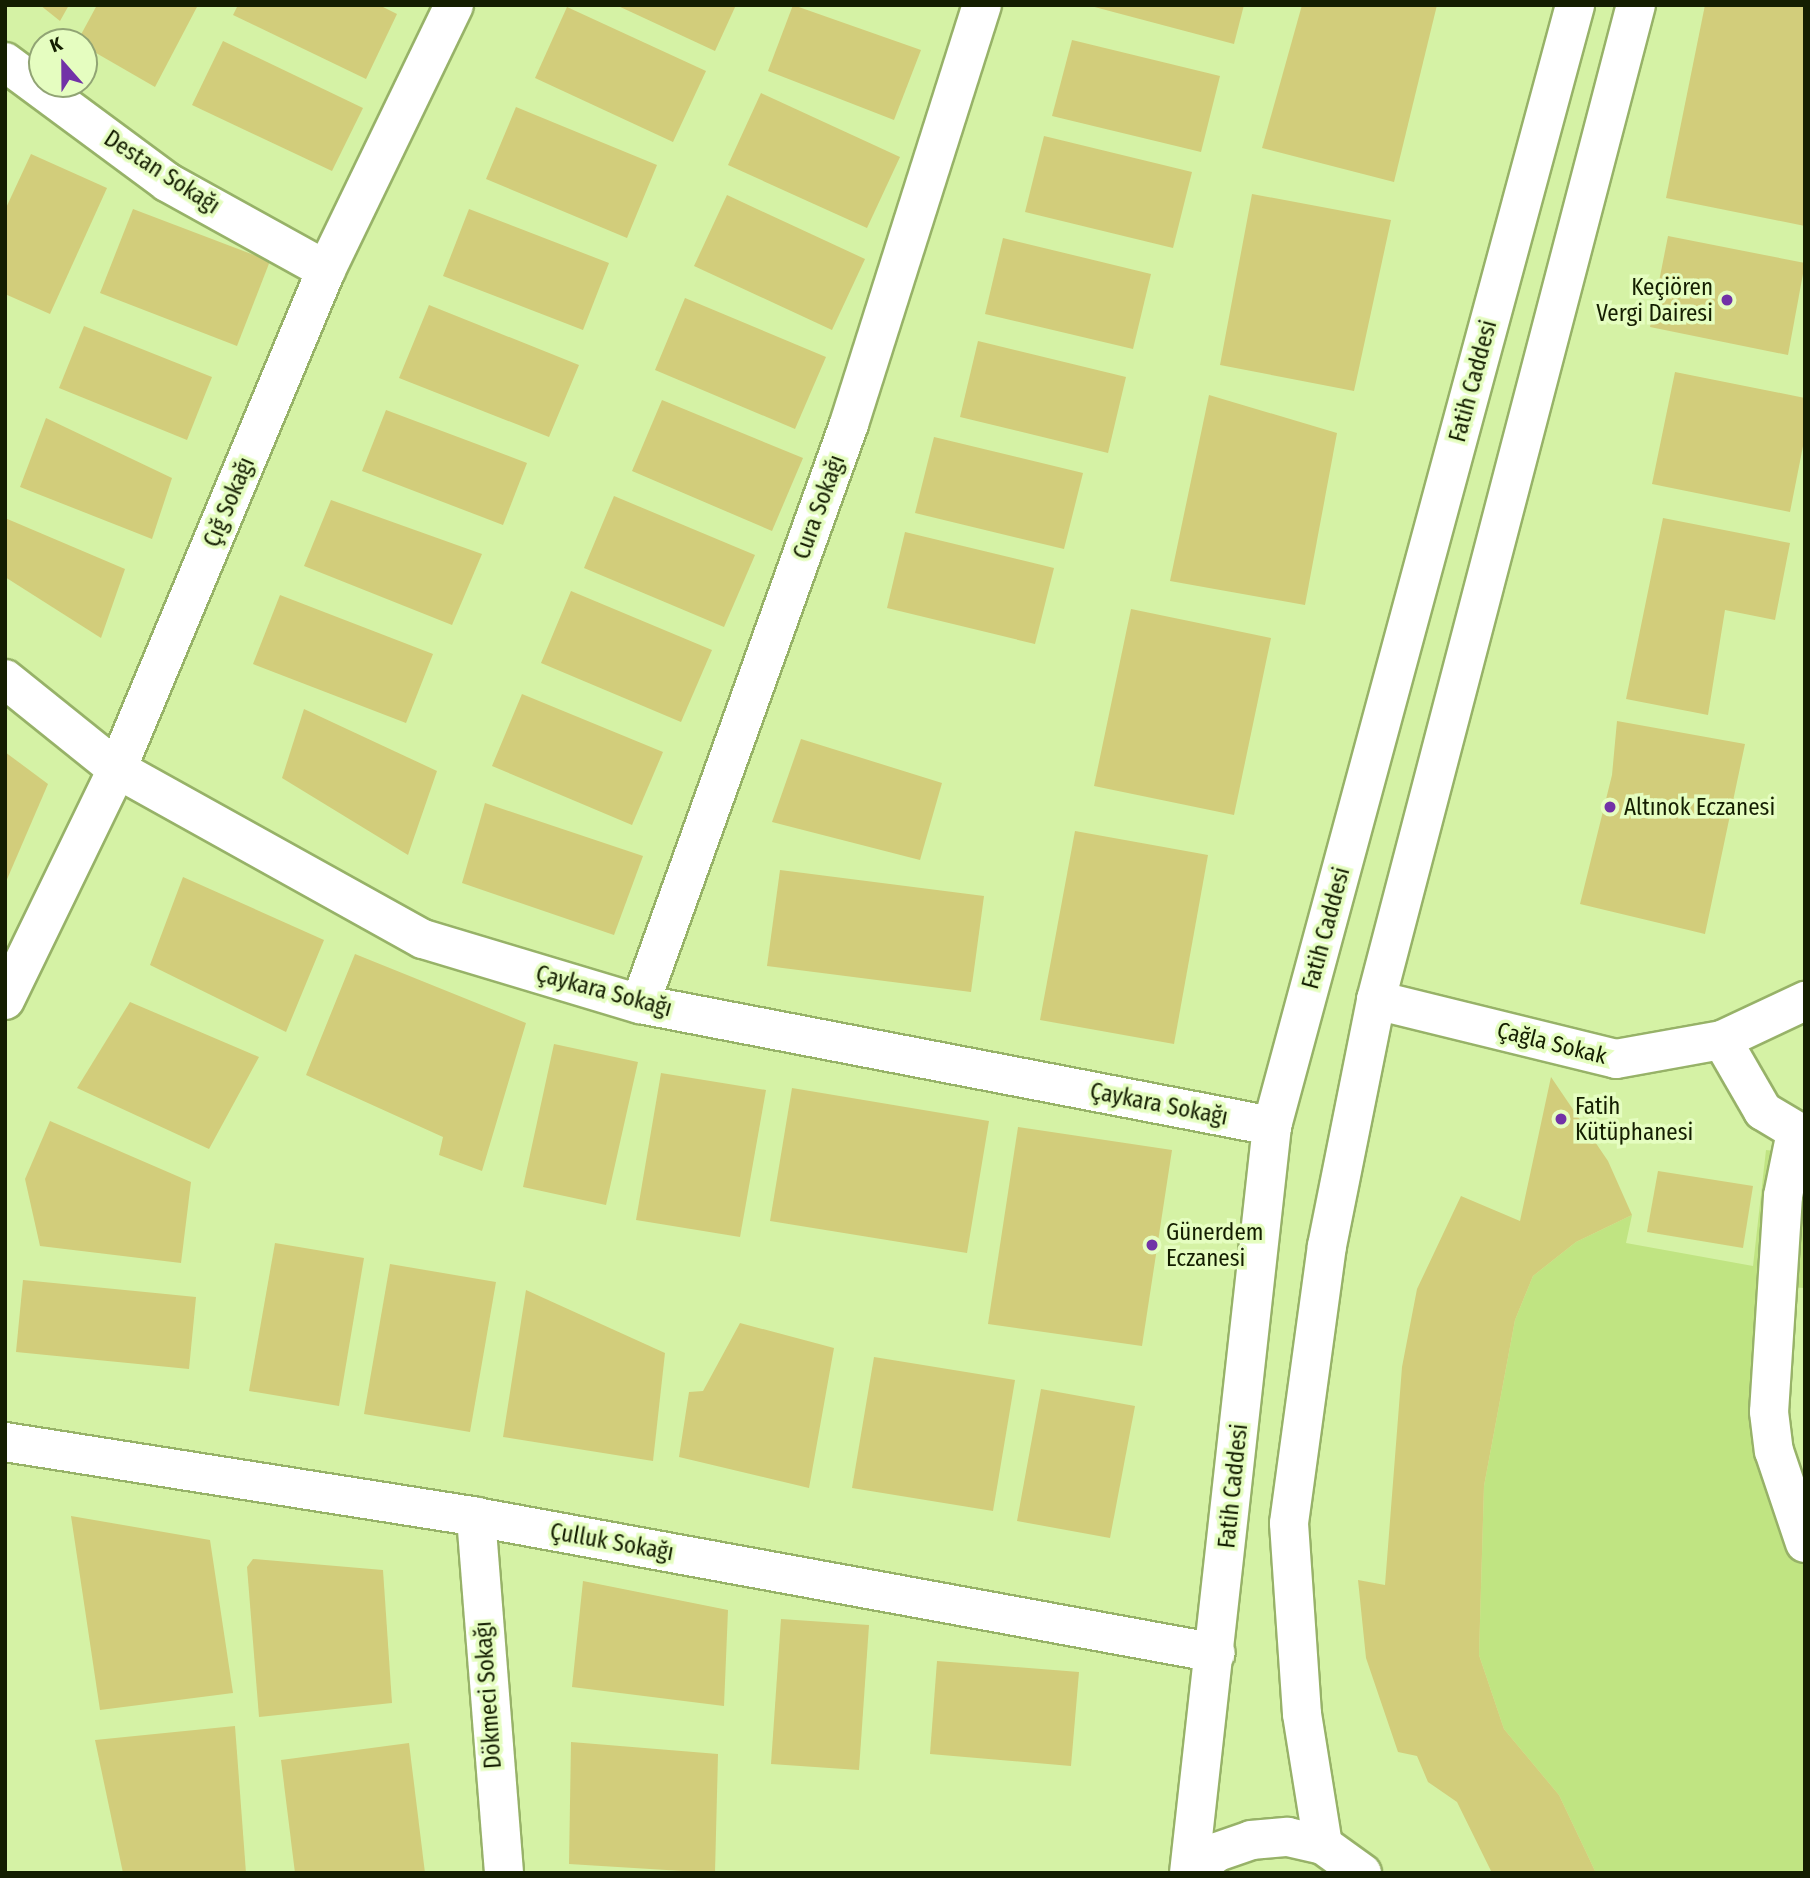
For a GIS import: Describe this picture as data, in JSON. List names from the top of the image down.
{
  "streets": {
    "street": [
      "Destan Sokağı",
      "Fatih Caddesi",
      "Çığ Sokağı",
      "Cura Sokağı",
      "Çaykara Sokağı",
      "Çağla Sokak",
      "Çulluk Sokağı",
      "Dökmeci Sokağı"
    ]
  },
  "crossings": [
    ["Destan Sokağı", "Çığ Sokağı"],
    ["Fatih Caddesi", "Çaykara Sokağı"],
    ["Fatih Caddesi", "Çulluk Sokağı"],
    ["Çığ Sokağı", "Çaykara Sokağı"],
    ["Cura Sokağı", "Çaykara Sokağı"],
    ["Çulluk Sokağı", "Dökmeci Sokağı"]
  ],
  "places": [
    "Keçiören Vergi Dairesi",
    "Altınok Eczanesi",
    "Fatih Kütüphanesi",
    "Günerdem Eczanesi"
  ],
  "north": "top"
}
